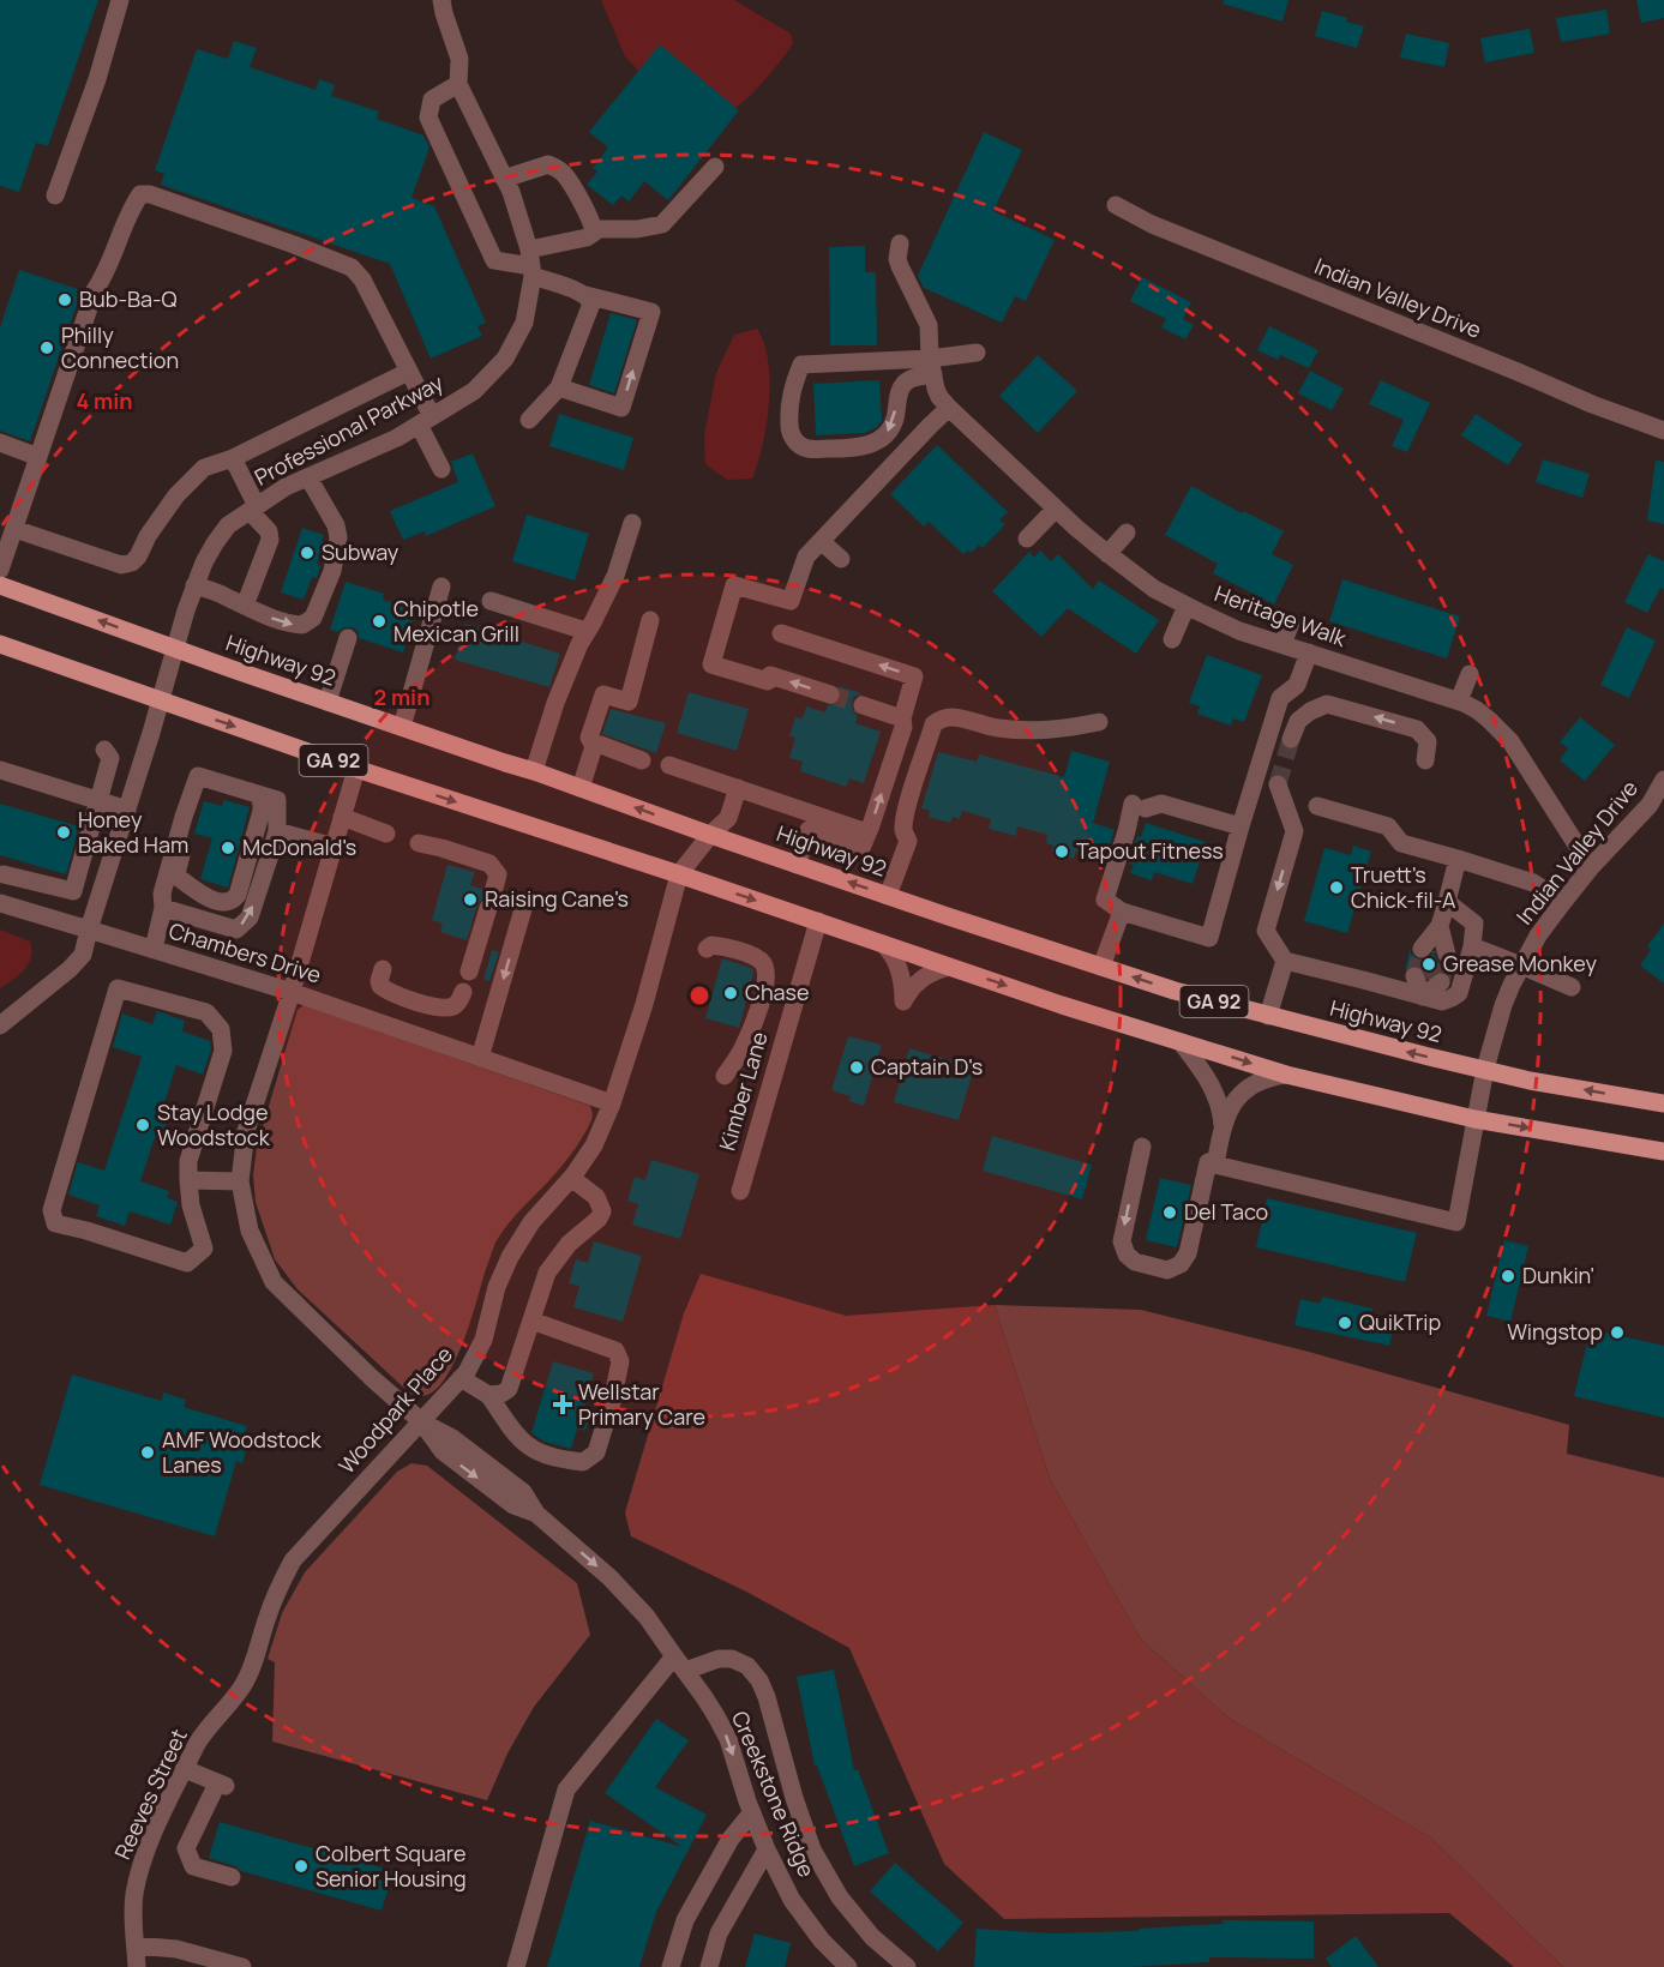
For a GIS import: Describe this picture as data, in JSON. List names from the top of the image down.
{
  "streets": {
    "main road": ["Highway 92", "GA 92"],
    "street": [
      "Indian Valley Drive",
      "Professional Parkway",
      "Heritage Walk",
      "Chambers Drive",
      "Kimber Lane",
      "Woodpark Place",
      "Reeves Street",
      "Creekstone Ridge"
    ]
  },
  "crossings": [
    ["Indian Valley Drive", "Heritage Walk"],
    ["Indian Valley Drive", "Highway 92"],
    ["Indian Valley Drive", "GA 92"],
    ["Professional Parkway", "Highway 92"],
    ["Professional Parkway", "GA 92"],
    ["Highway 92", "Woodpark Place"],
    ["GA 92", "Kimber Lane"],
    ["GA 92", "Woodpark Place"],
    ["GA 92", "Creekstone Ridge"],
    ["Chambers Drive", "Woodpark Place"],
    ["Chambers Drive", "Creekstone Ridge"],
    ["Woodpark Place", "Reeves Street"],
    ["Woodpark Place", "Creekstone Ridge"]
  ],
  "places": {
    "other": [
      "Bub-Ba-Q",
      "Philly Connection",
      "Subway",
      "Chipotle Mexican Grill",
      "Honey Baked Ham",
      "McDonald's",
      "Tapout Fitness",
      "Truett's Chick-fil-A",
      "Raising Cane's",
      "Grease Monkey",
      "Chase",
      "Captain D's",
      "Stay Lodge Woodstock",
      "Del Taco",
      "Dunkin'",
      "QuikTrip",
      "Wingstop",
      "AMF Woodstock Lanes",
      "Colbert Square Senior Housing"
    ],
    "health": ["Wellstar Primary Care"]
  },
  "rings": ["4 min", "2 min"]
}
